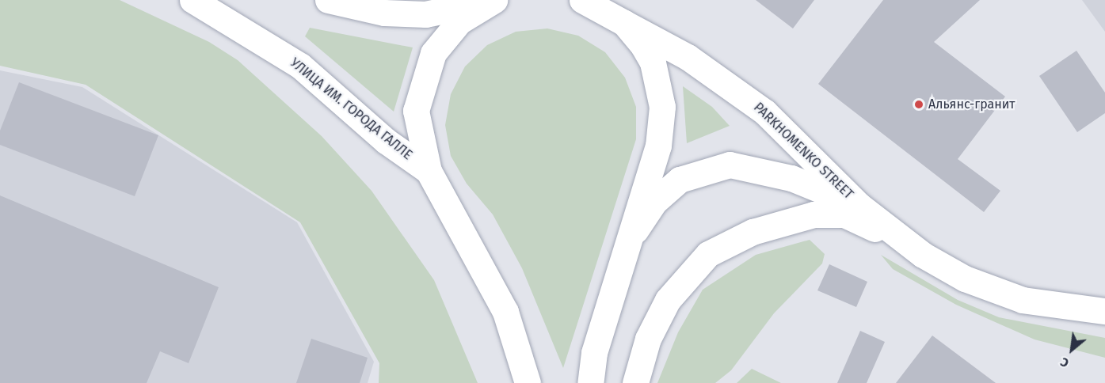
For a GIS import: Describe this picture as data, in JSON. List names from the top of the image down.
{
  "streets": {
    "main road": ["УЛИЦА ИМ. ГОРОДА ГАЛЛЕ", "PARKHOMENKO STREET"]
  },
  "places": ["Альянс-гранит"],
  "north": "bottom left"
}
